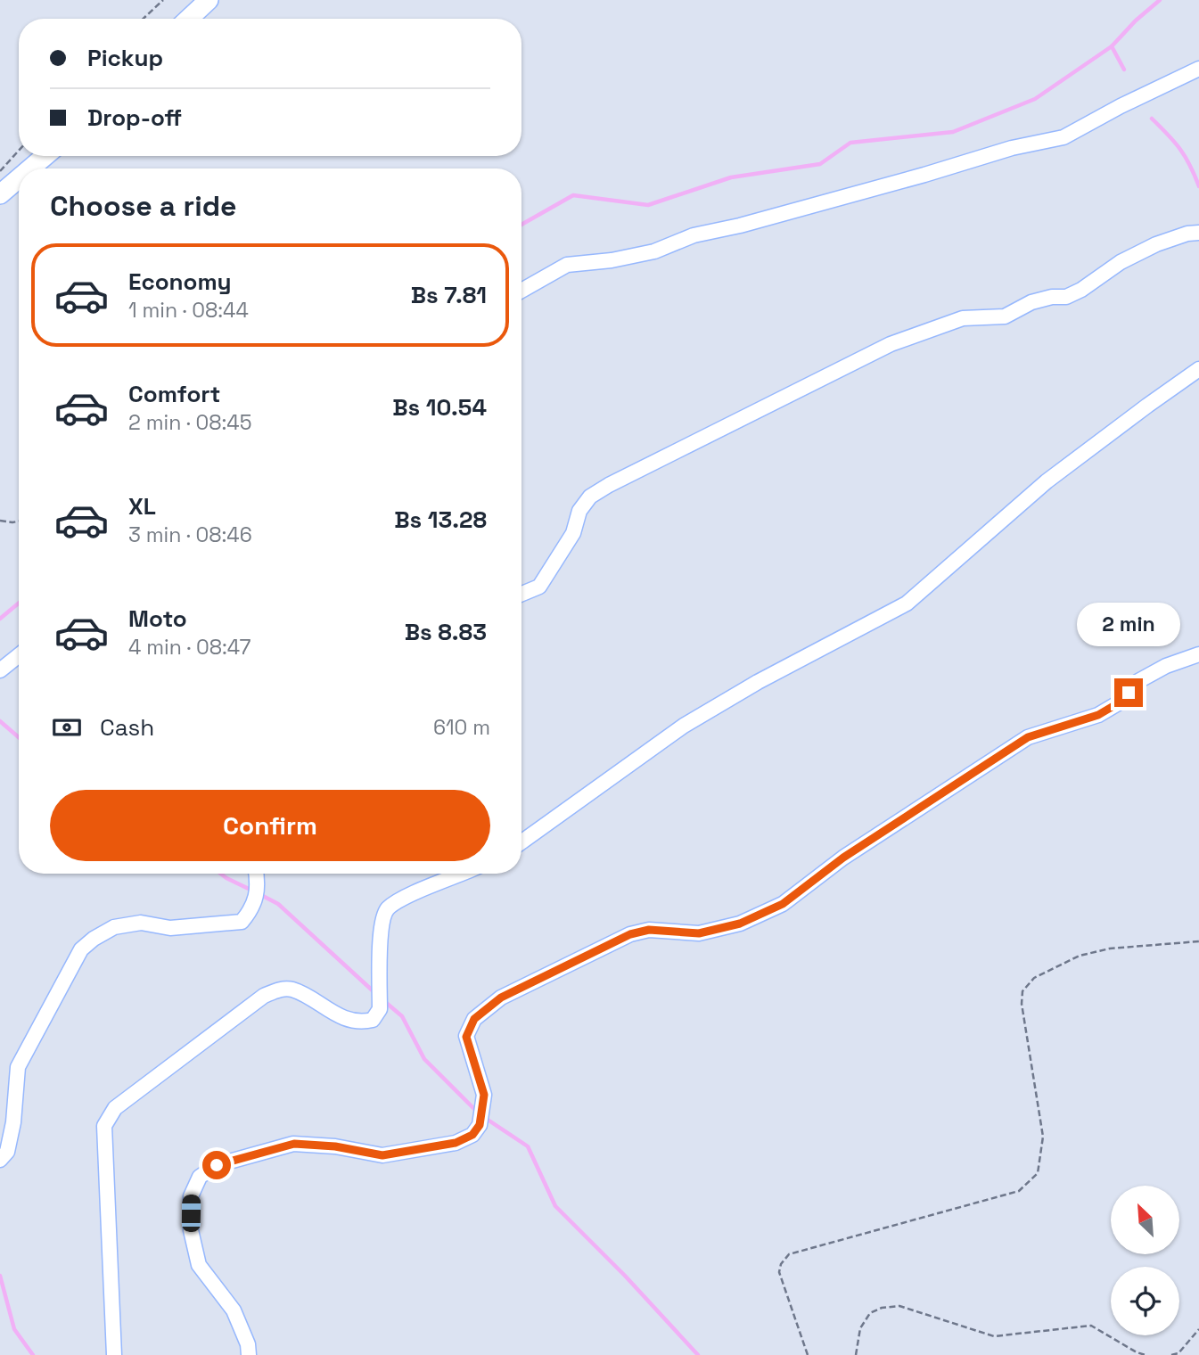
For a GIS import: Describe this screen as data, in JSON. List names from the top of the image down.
{
  "north": "top left",
  "page": {
    "banner": ["Pickup", "Drop-off"],
    "heading": "Choose a ride",
    "list": [
      {
        "name": "Economy",
        "note": "1 min · 08:44",
        "value": "Bs 7.81"
      },
      {
        "name": "Comfort",
        "note": "2 min · 08:45",
        "value": "Bs 10.54"
      },
      {
        "name": "XL",
        "note": "3 min · 08:46",
        "value": "Bs 13.28"
      },
      {
        "name": "Moto",
        "note": "4 min · 08:47",
        "value": "Bs 8.83"
      }
    ],
    "bubble": "2 min",
    "pay": ["Cash", "610 m"],
    "buttons": "Confirm"
  }
}
